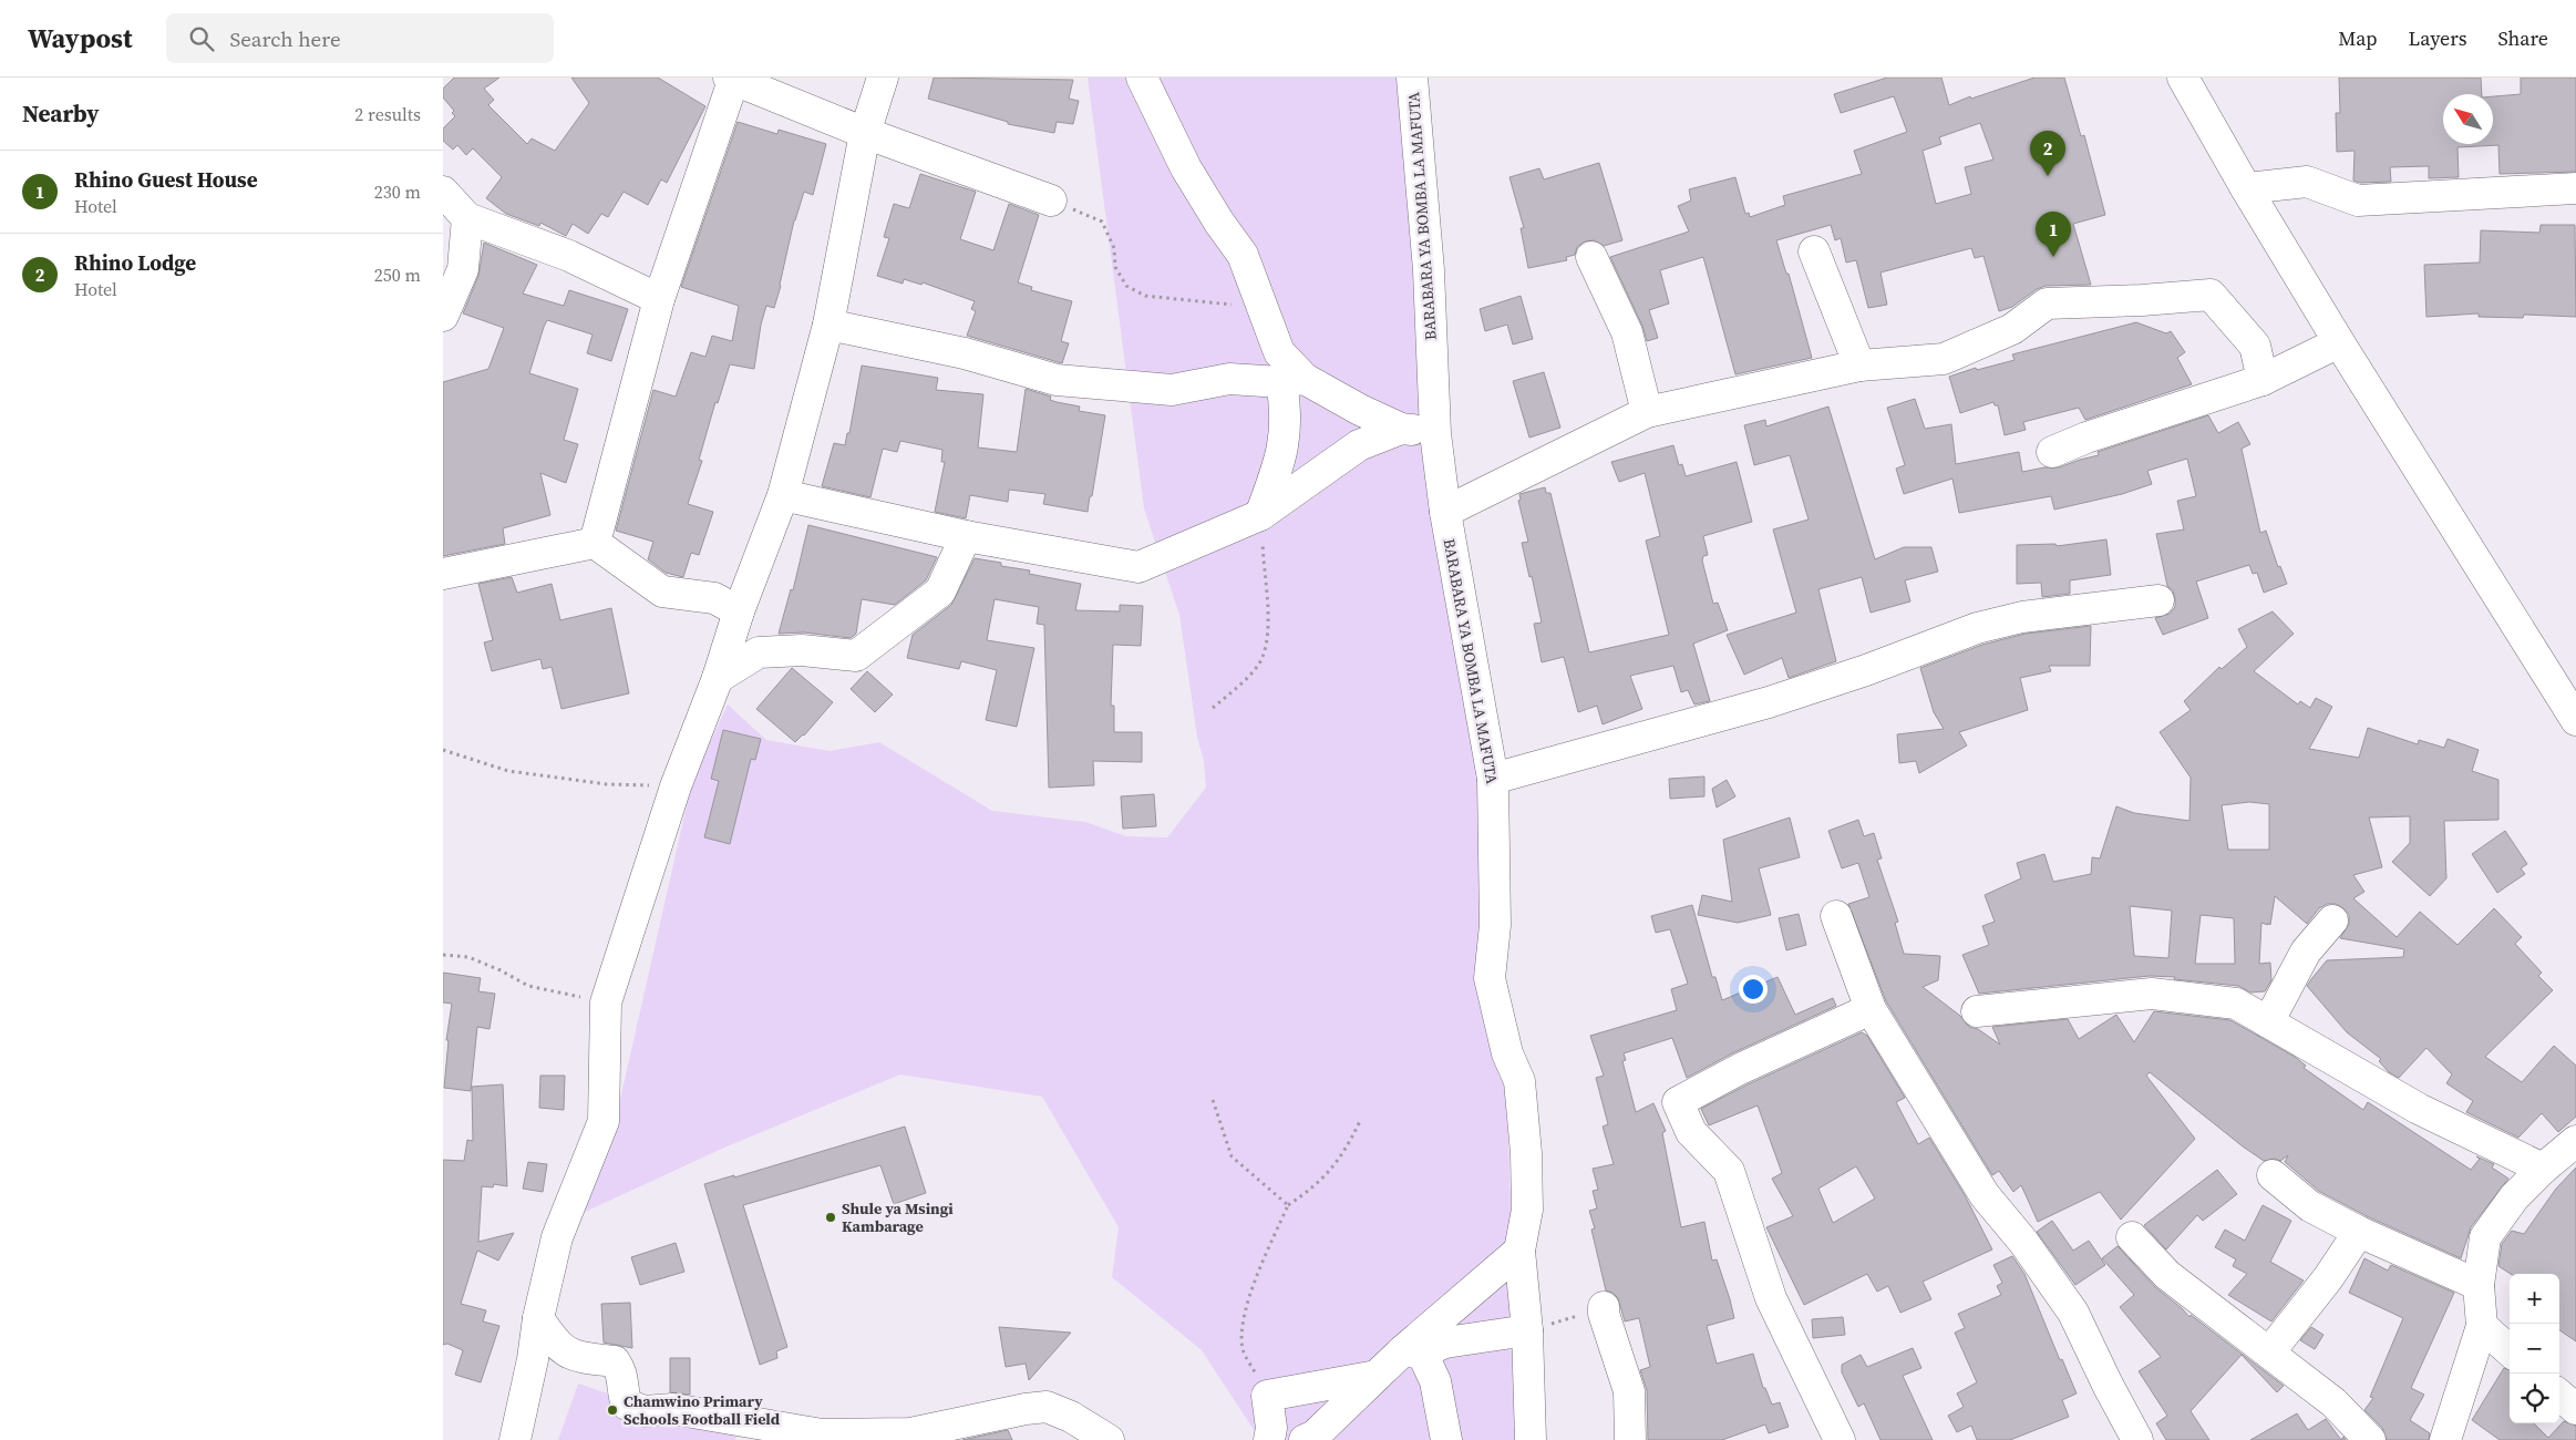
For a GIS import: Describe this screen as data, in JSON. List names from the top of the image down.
{
  "streets": {
    "main road": ["BARABARA YA BOMBA LA MAFUTA"]
  },
  "places": ["Shule ya Msingi Kambarage", "Chamwino Primary Schools Football Field"],
  "north": "top left",
  "page": {
    "header": "Waypost",
    "search": "Search here",
    "nav": ["Map", "Layers", "Share"],
    "heading": ["Nearby", "2 results"],
    "pins": ["2", "1"],
    "list": [
      {
        "mark": "1",
        "name": "Rhino Guest House",
        "note": "Hotel",
        "value": "230 m"
      },
      {
        "mark": "2",
        "name": "Rhino Lodge",
        "note": "Hotel",
        "value": "250 m"
      }
    ],
    "map_buttons": ["+", "−"]
  }
}
